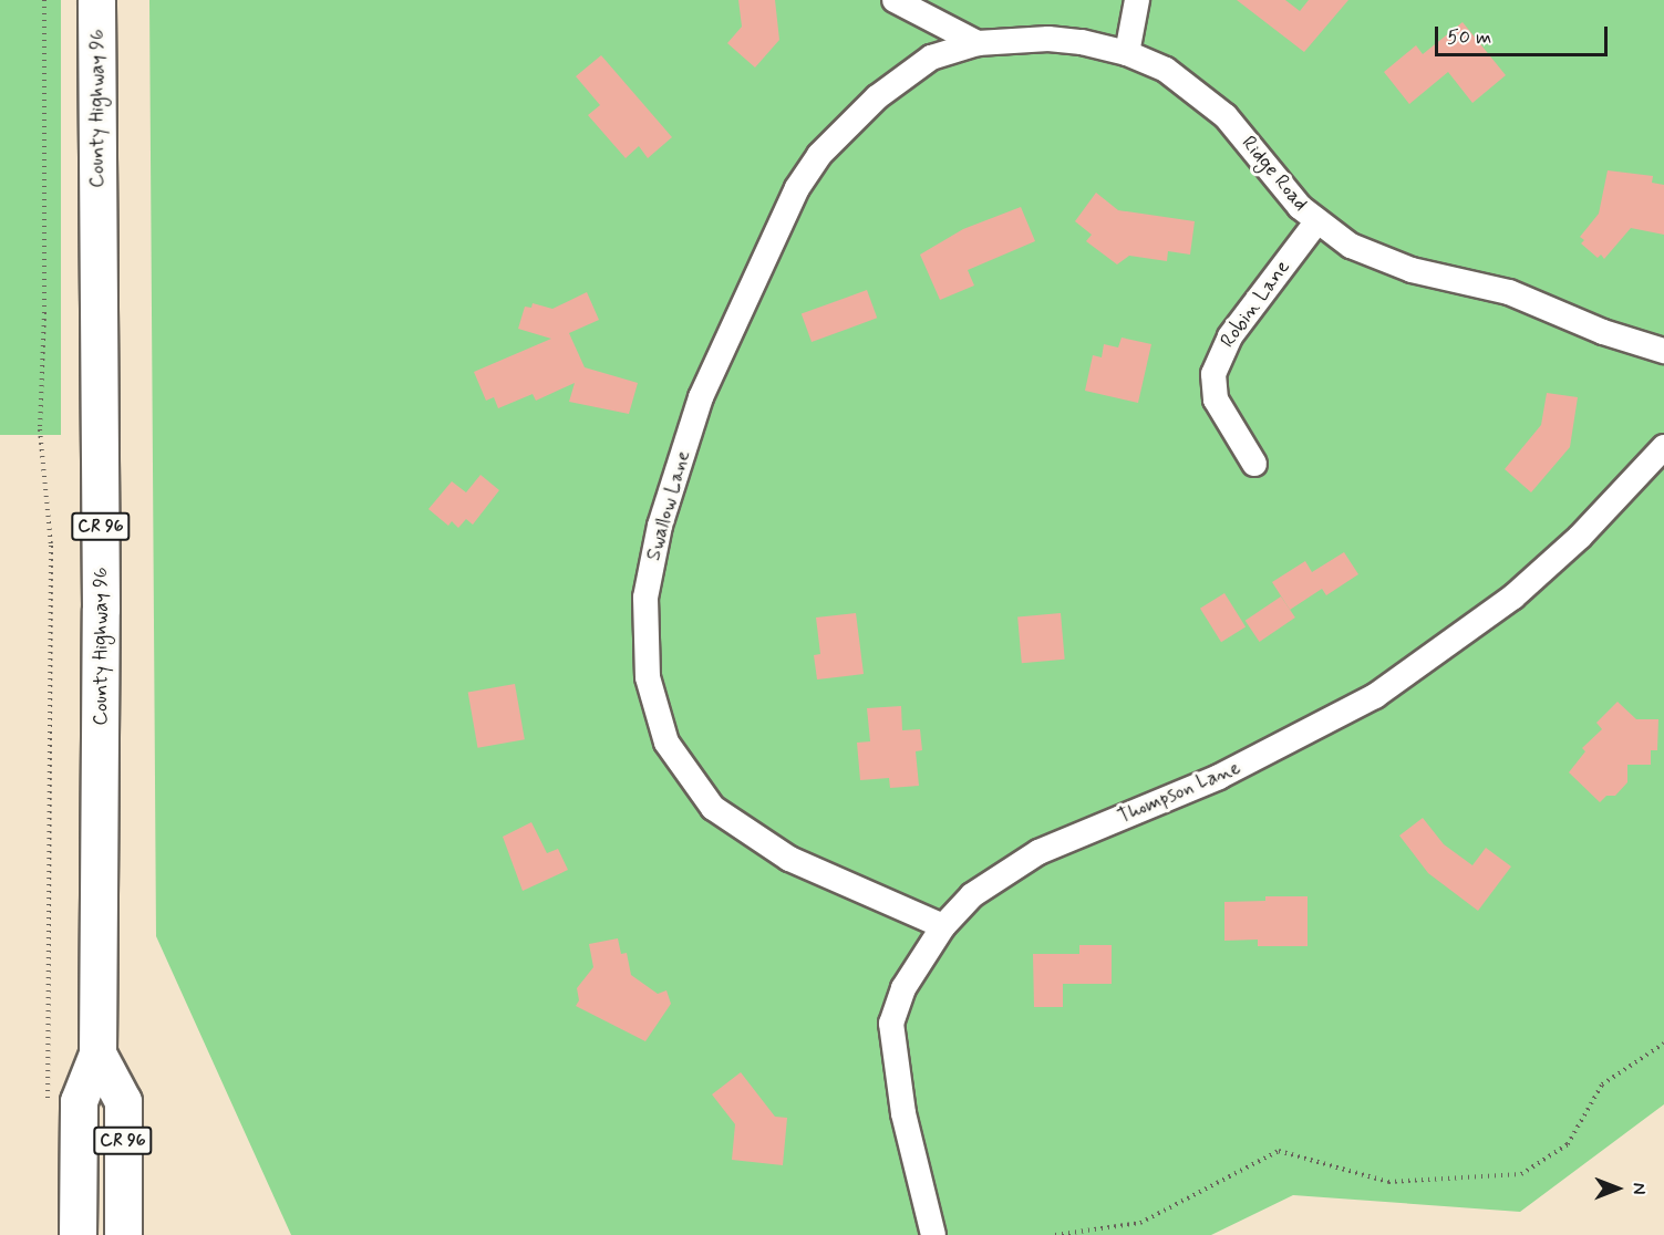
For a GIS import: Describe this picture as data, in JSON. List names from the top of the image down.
{
  "streets": {
    "main road": ["County Highway 96", "CR 96"],
    "street": [
      "Ridge Road",
      "Robin Lane",
      "Swallow Lane",
      "Thompson Lane"
    ]
  },
  "crossings": [
    ["Ridge Road", "Robin Lane"],
    ["Ridge Road", "Swallow Lane"],
    ["Swallow Lane", "Thompson Lane"]
  ],
  "scale_bar": "50 m",
  "north": "right"
}
